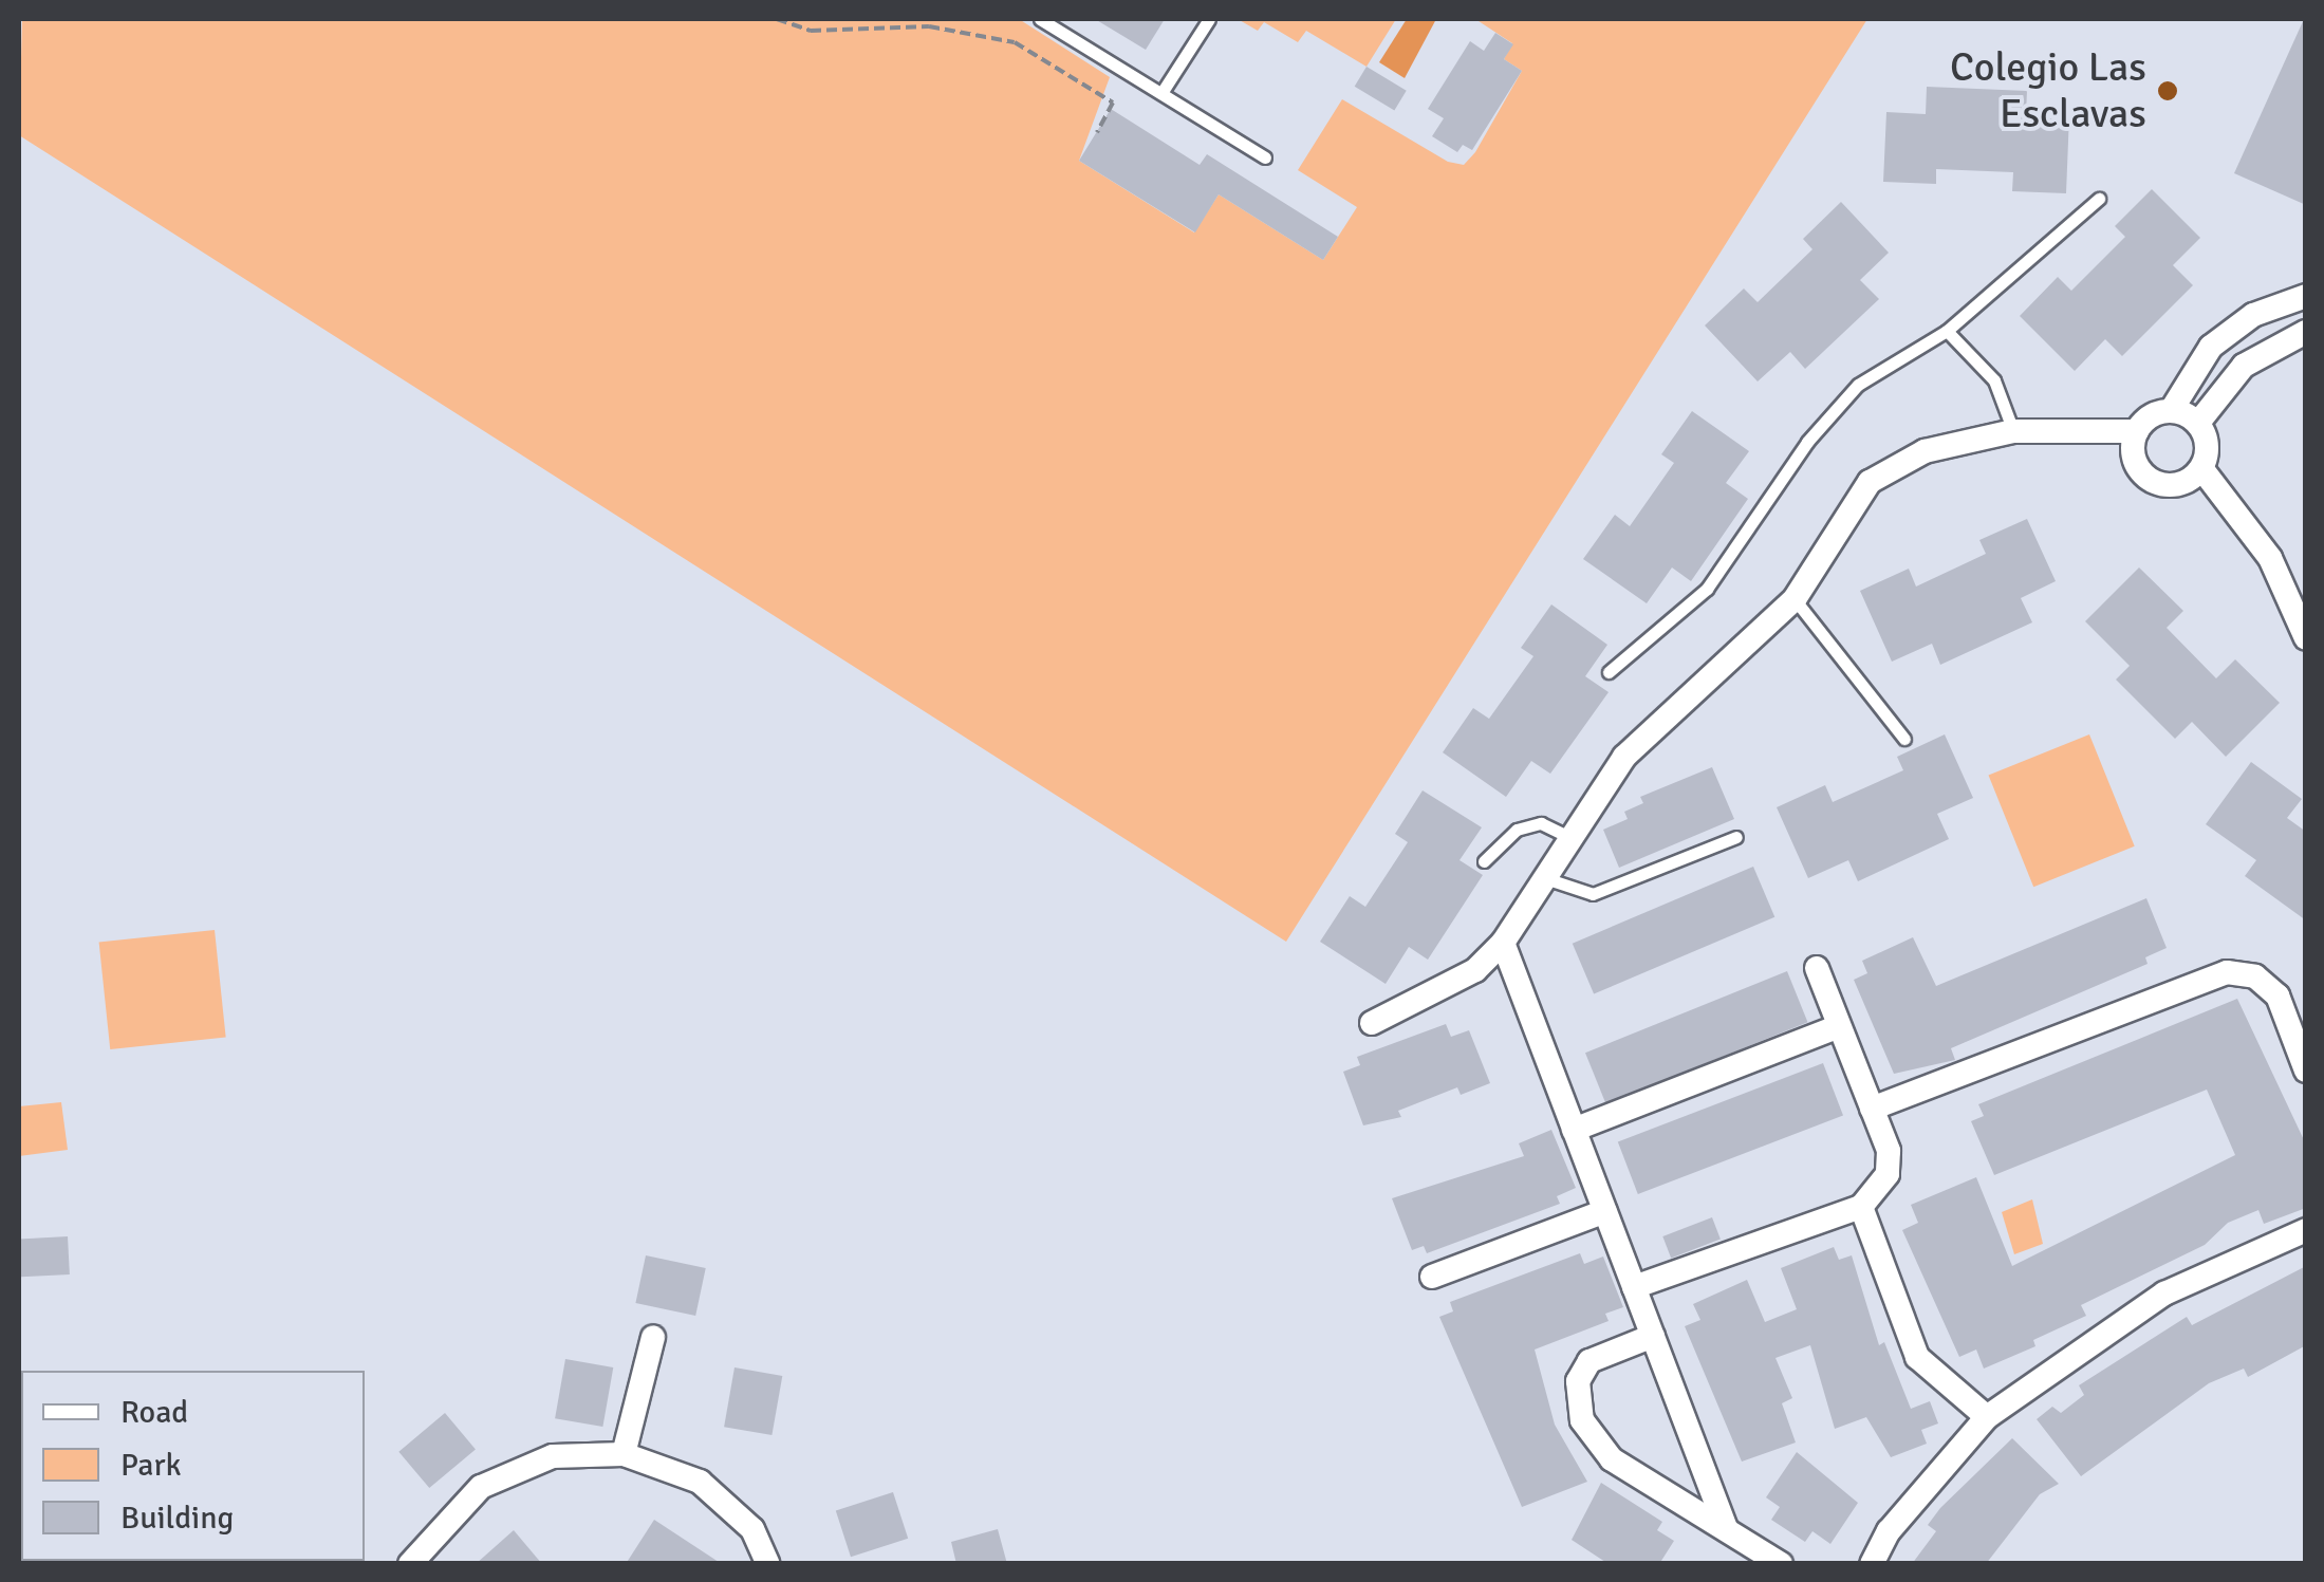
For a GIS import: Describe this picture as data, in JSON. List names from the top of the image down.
{
  "places": ["Colegio Las Esclavas"],
  "legend": ["Road", "Park", "Building"]
}
